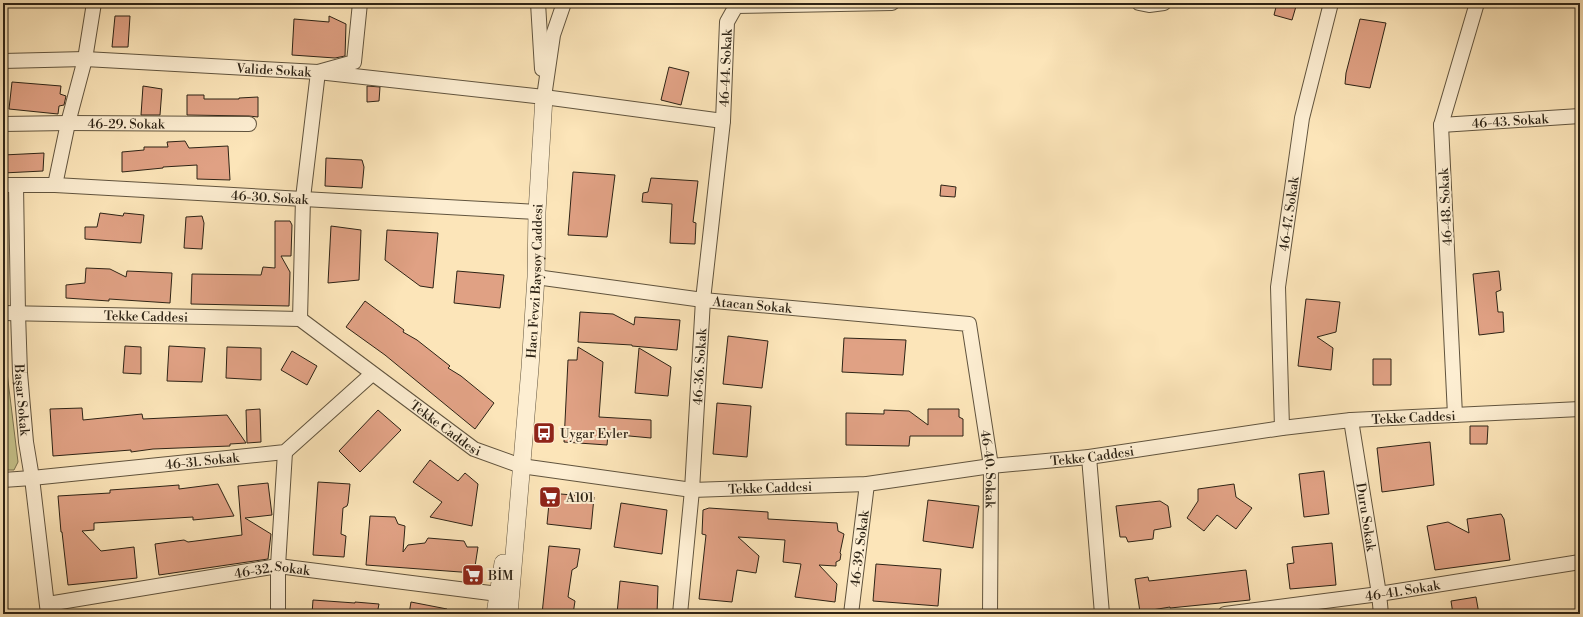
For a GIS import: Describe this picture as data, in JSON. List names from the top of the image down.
{
  "streets": {
    "street": [
      "46-44. Sokak",
      "Valide Sokak",
      "46-43. Sokak",
      "46-29. Sokak",
      "46-30. Sokak",
      "46-48. Sokak",
      "46-47. Sokak",
      "Hacı Fevzi Baysoy Caddesi",
      "Atacan Sokak",
      "Tekke Caddesi",
      "46-36. Sokak",
      "Başar Sokak",
      "46-31. Sokak",
      "46-40. Sokak",
      "Duru Sokak",
      "46-39. Sokak",
      "46-32. Sokak",
      "46-41. Sokak"
    ]
  },
  "crossings": [
    ["46-44. Sokak", "Valide Sokak"],
    ["46-44. Sokak", "46-36. Sokak"],
    ["Valide Sokak", "Hacı Fevzi Baysoy Caddesi"],
    ["Valide Sokak", "46-36. Sokak"],
    ["46-43. Sokak", "46-48. Sokak"],
    ["46-30. Sokak", "Hacı Fevzi Baysoy Caddesi"],
    ["46-30. Sokak", "Başar Sokak"],
    ["46-48. Sokak", "Tekke Caddesi"],
    ["46-47. Sokak", "Tekke Caddesi"],
    ["Hacı Fevzi Baysoy Caddesi", "Atacan Sokak"],
    ["Hacı Fevzi Baysoy Caddesi", "Tekke Caddesi"],
    ["Hacı Fevzi Baysoy Caddesi", "46-32. Sokak"],
    ["Atacan Sokak", "46-36. Sokak"],
    ["Atacan Sokak", "46-40. Sokak"],
    ["Tekke Caddesi", "46-36. Sokak"],
    ["Tekke Caddesi", "Başar Sokak"],
    ["Tekke Caddesi", "46-40. Sokak"],
    ["Tekke Caddesi", "Duru Sokak"],
    ["Tekke Caddesi", "46-39. Sokak"],
    ["Başar Sokak", "46-31. Sokak"],
    ["Başar Sokak", "46-32. Sokak"],
    ["Duru Sokak", "46-41. Sokak"]
  ],
  "places": {
    "bus stop": ["Uygar Evler"],
    "supermarket": ["A101", "BİM"]
  }
}
